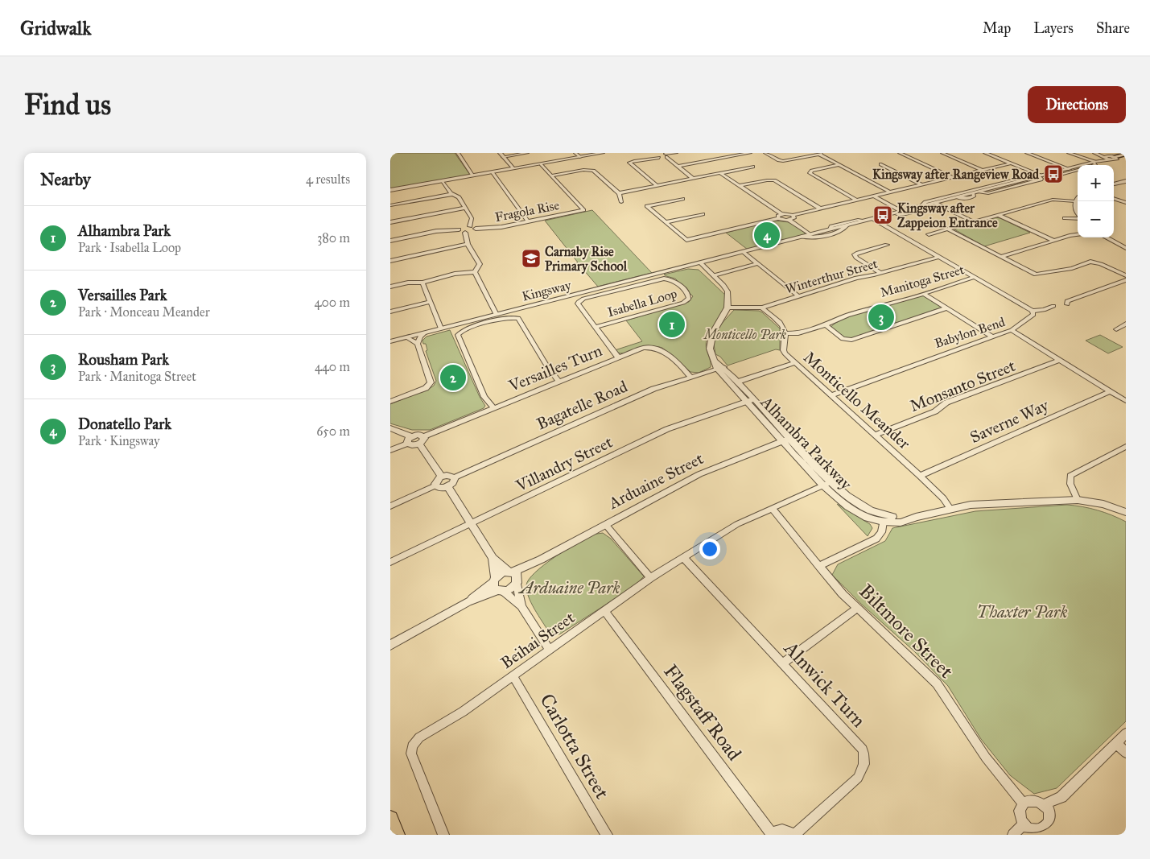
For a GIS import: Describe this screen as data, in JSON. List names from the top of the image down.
{
  "streets": {
    "main road": ["Kingsway"],
    "street": [
      "Fragola Rise",
      "Winterthur Street",
      "Manitoga Street",
      "Isabella Loop",
      "Babylon Bend",
      "Versailles Turn",
      "Monsanto Street",
      "Monticello Meander",
      "Bagatelle Road",
      "Saverne Way",
      "Alhambra Parkway",
      "Villandry Street",
      "Arduaine Street",
      "Biltmore Street",
      "Beihai Street",
      "Alnwick Turn",
      "Flagstaff Road",
      "Carlotta Street"
    ]
  },
  "crossings": [
    ["Winterthur Street", "Alhambra Parkway"],
    ["Manitoga Street", "Monticello Meander"],
    ["Babylon Bend", "Monsanto Street"],
    ["Babylon Bend", "Monticello Meander"],
    ["Babylon Bend", "Saverne Way"],
    ["Versailles Turn", "Bagatelle Road"],
    ["Monsanto Street", "Monticello Meander"],
    ["Monticello Meander", "Saverne Way"],
    ["Monticello Meander", "Alhambra Parkway"],
    ["Bagatelle Road", "Alhambra Parkway"],
    ["Alhambra Parkway", "Villandry Street"],
    ["Alhambra Parkway", "Arduaine Street"],
    ["Alhambra Parkway", "Beihai Street"],
    ["Biltmore Street", "Beihai Street"],
    ["Beihai Street", "Alnwick Turn"],
    ["Beihai Street", "Flagstaff Road"],
    ["Beihai Street", "Carlotta Street"]
  ],
  "parks": ["Monticello Park", "Arduaine Park", "Thaxter Park"],
  "places": {
    "bus stop": ["Kingsway after Rangeview Road", "Kingsway after Zappeion Entrance"],
    "school or university": ["Carnaby Rise Primary School"]
  },
  "page": {
    "header": "Gridwalk",
    "nav": ["Map", "Layers", "Share"],
    "buttons": "Directions",
    "title": "Find us",
    "heading": ["Nearby", "4 results"],
    "map_buttons": ["+", "−"],
    "list": [
      {
        "mark": "1",
        "name": "Alhambra Park",
        "note": "Park · Isabella Loop",
        "value": "380 m"
      },
      {
        "mark": "2",
        "name": "Versailles Park",
        "note": "Park · Monceau Meander",
        "value": "400 m"
      },
      {
        "mark": "3",
        "name": "Rousham Park",
        "note": "Park · Manitoga Street",
        "value": "440 m"
      },
      {
        "mark": "4",
        "name": "Donatello Park",
        "note": "Park · Kingsway",
        "value": "650 m"
      }
    ],
    "pins": [
      "4",
      "3",
      "1",
      "2"
    ]
  }
}
